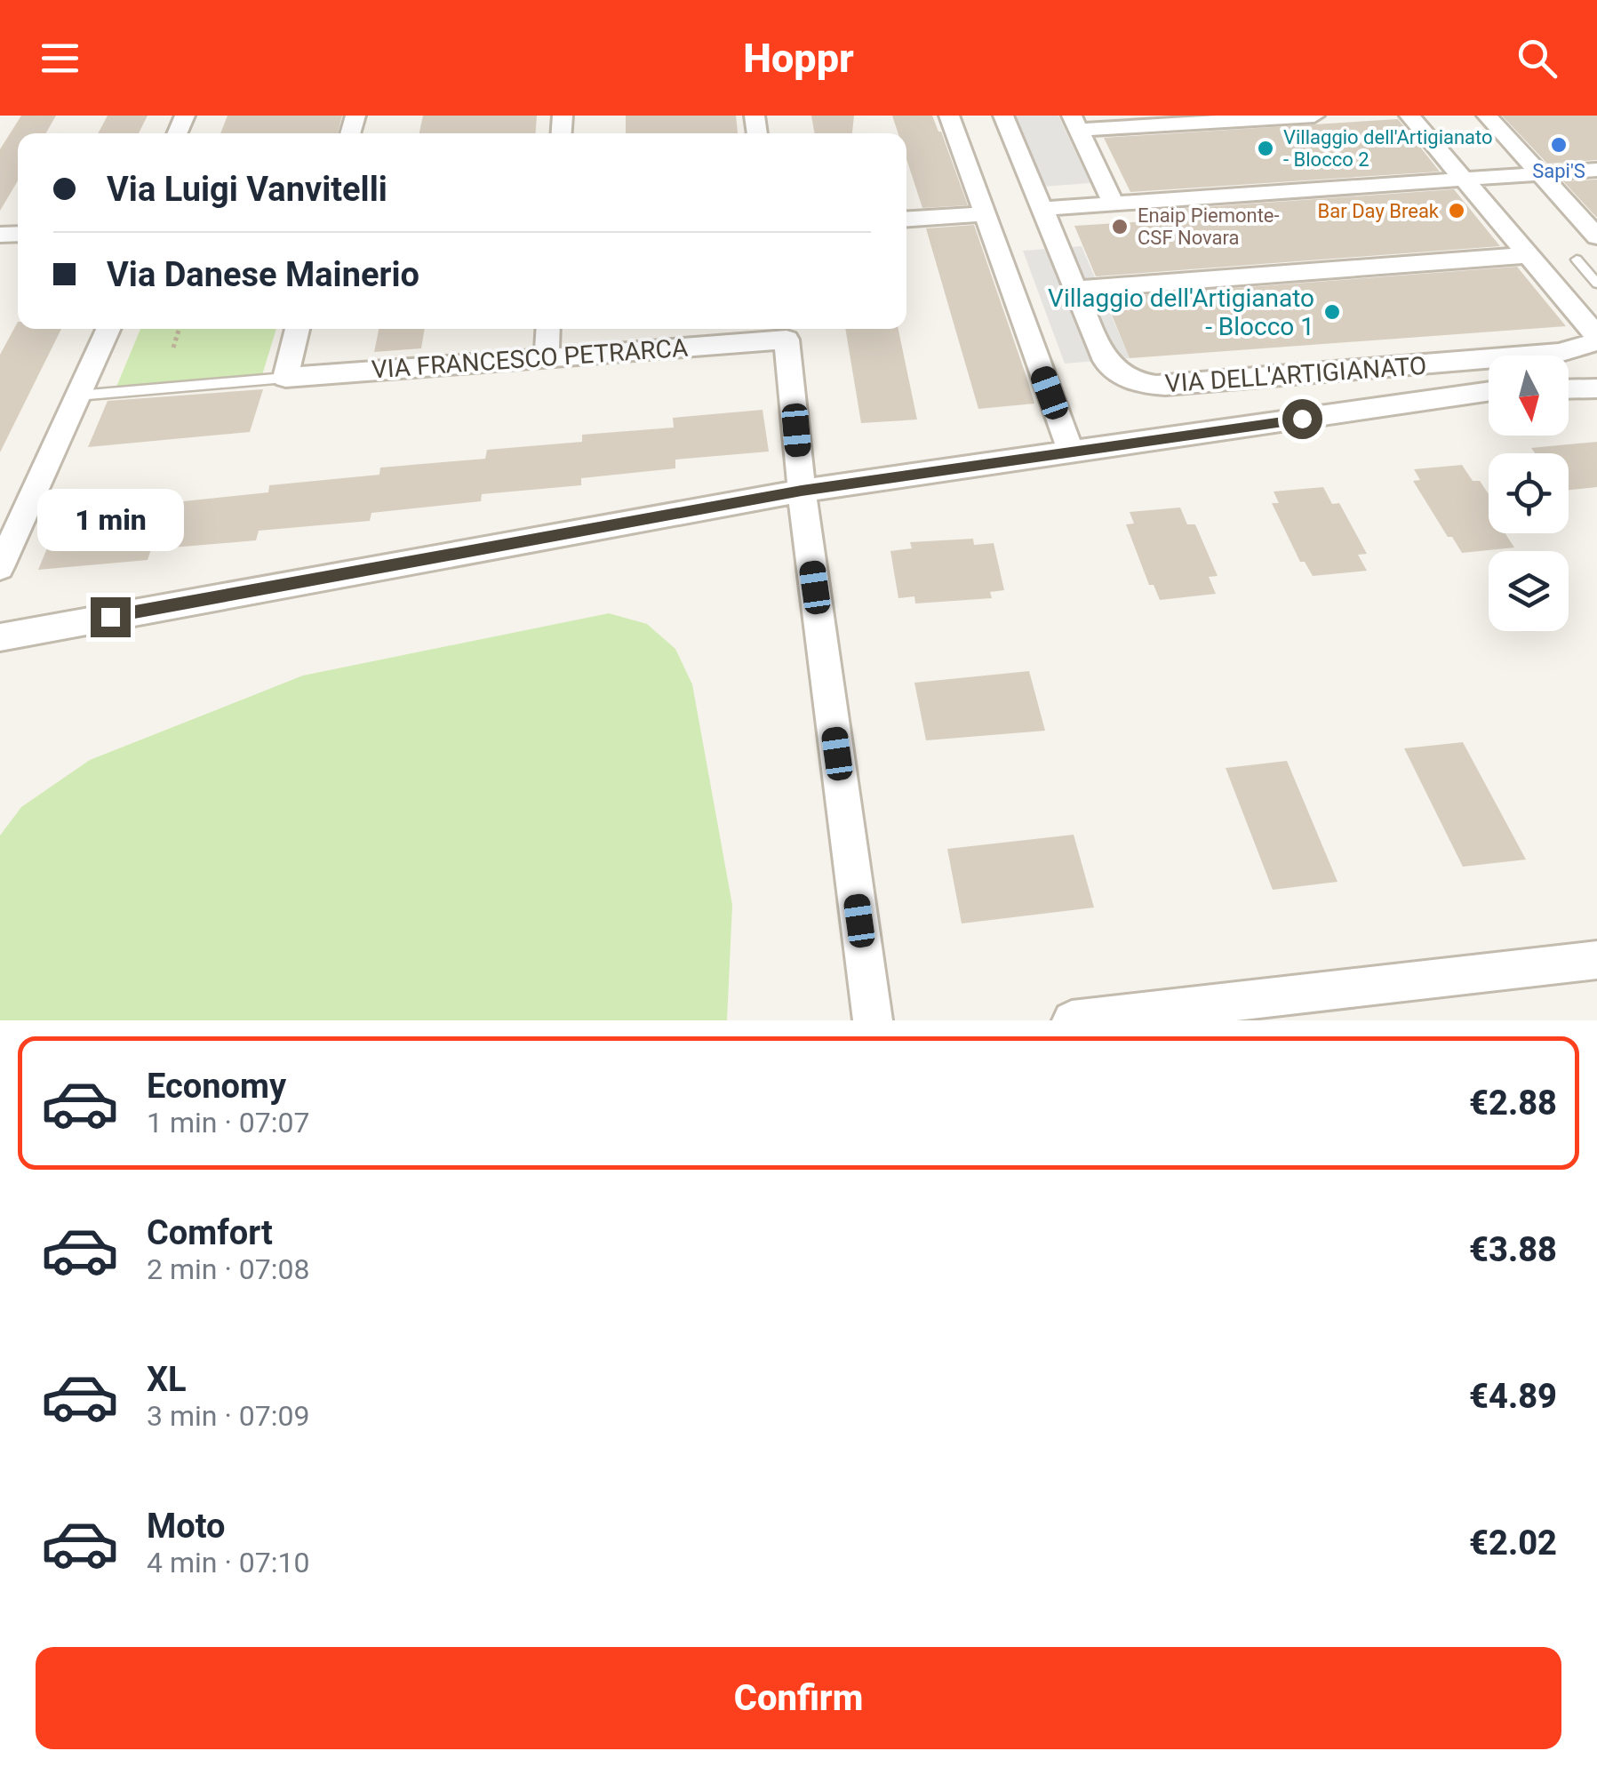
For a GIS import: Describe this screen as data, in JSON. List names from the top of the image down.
{
  "streets": {
    "street": ["VIA FRANCESCO PETRARCA", "VIA DELL'ARTIGIANATO"]
  },
  "places": [
    "Sapi'S",
    "Villaggio dell'Artigianato - Blocco 2",
    "Bar Day Break",
    "Enaip Piemonte- CSF Novara",
    "Villaggio dell'Artigianato - Blocco 1"
  ],
  "north": "bottom",
  "page": {
    "header": "Hoppr",
    "banner": ["Via Luigi Vanvitelli", "Via Danese Mainerio"],
    "bubble": "1 min",
    "list": [
      {
        "name": "Economy",
        "note": "1 min · 07:07",
        "value": "€2.88"
      },
      {
        "name": "Comfort",
        "note": "2 min · 07:08",
        "value": "€3.88"
      },
      {
        "name": "XL",
        "note": "3 min · 07:09",
        "value": "€4.89"
      },
      {
        "name": "Moto",
        "note": "4 min · 07:10",
        "value": "€2.02"
      }
    ],
    "buttons": "Confirm"
  }
}
